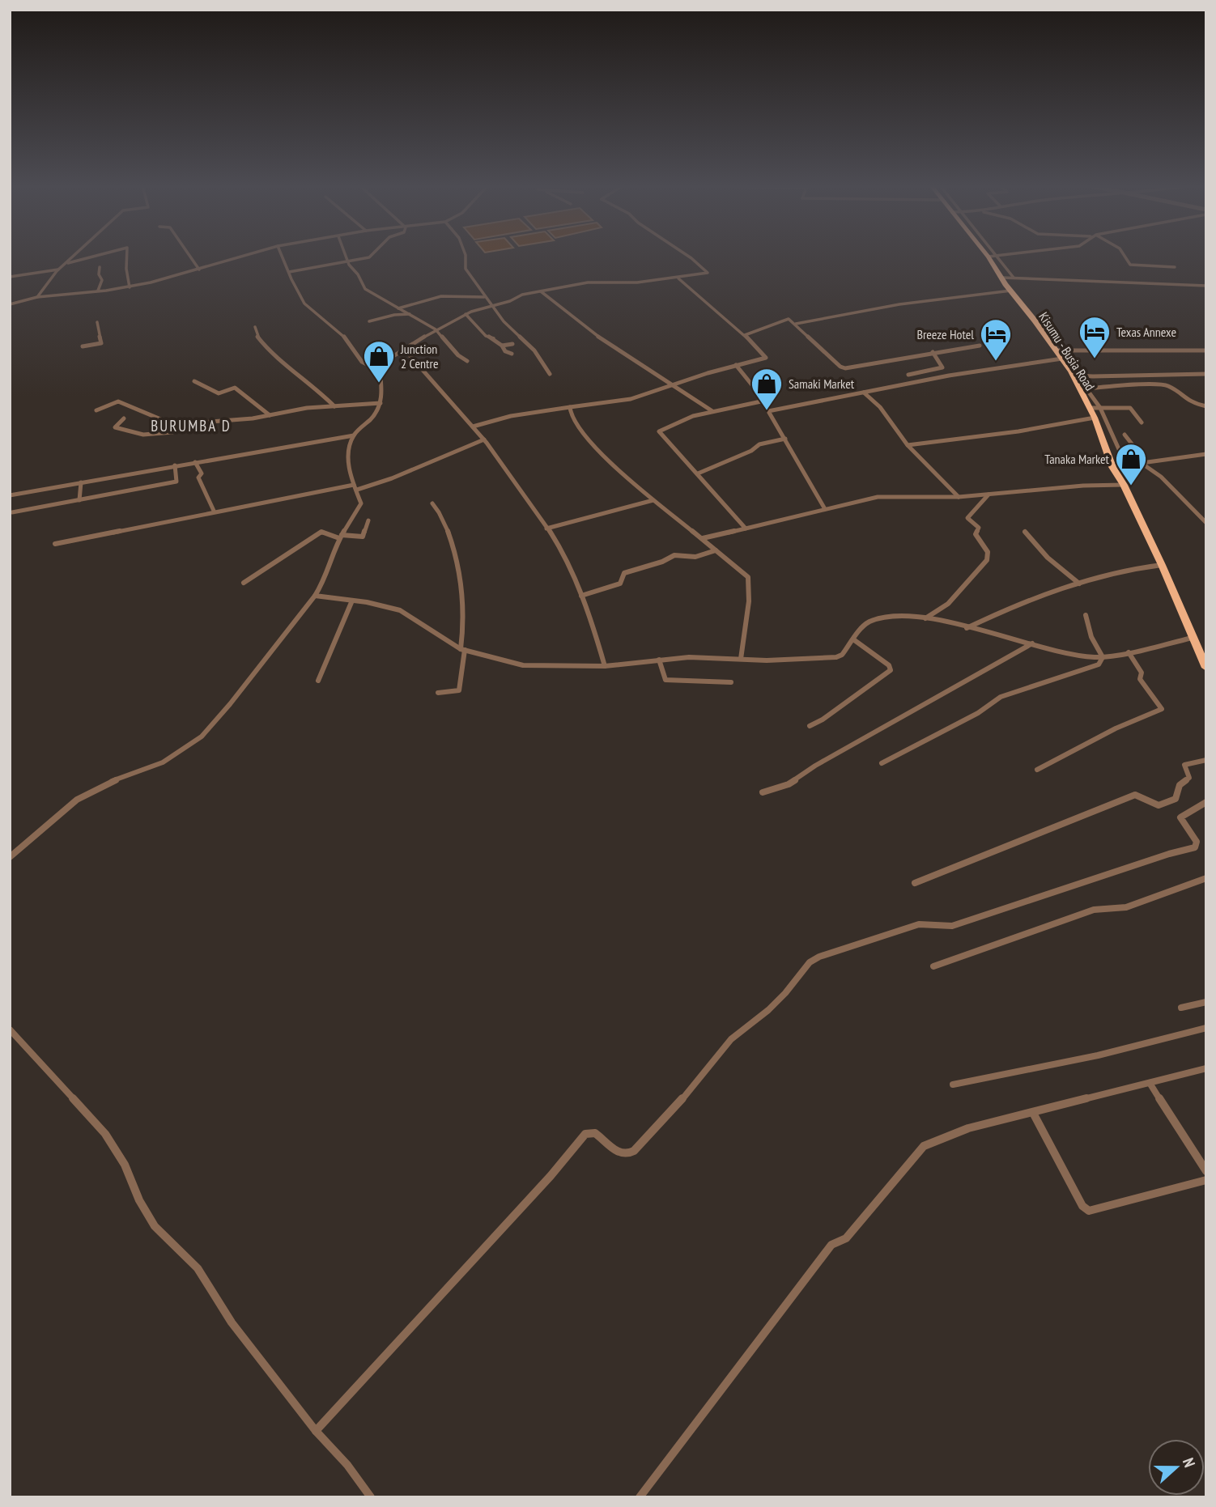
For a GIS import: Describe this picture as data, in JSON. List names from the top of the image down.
{
  "streets": {
    "highway": ["Kisumu - Busia Road"]
  },
  "districts": ["BURUMBA D"],
  "places": {
    "hotel": ["Texas Annexe", "Breeze Hotel"],
    "shop": ["Junction 2 Centre", "Samaki Market", "Tanaka Market"]
  },
  "north": "right"
}
